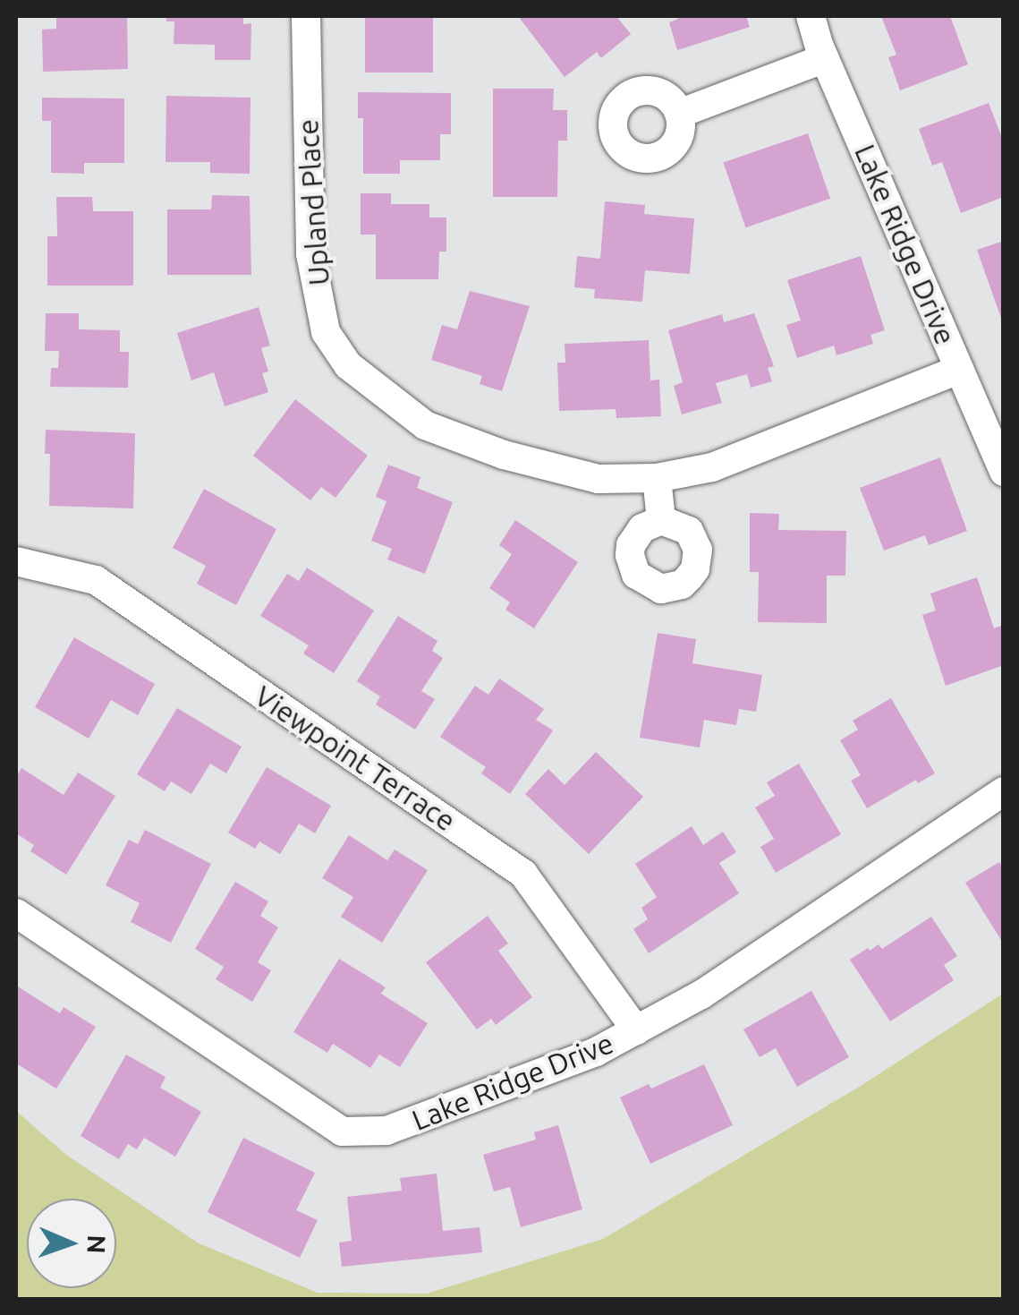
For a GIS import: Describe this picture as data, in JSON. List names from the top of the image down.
{
  "streets": {
    "street": ["Upland Place", "Lake Ridge Drive", "Viewpoint Terrace"]
  },
  "crossings": [
    ["Upland Place", "Lake Ridge Drive"],
    ["Lake Ridge Drive", "Viewpoint Terrace"]
  ],
  "north": "right"
}
